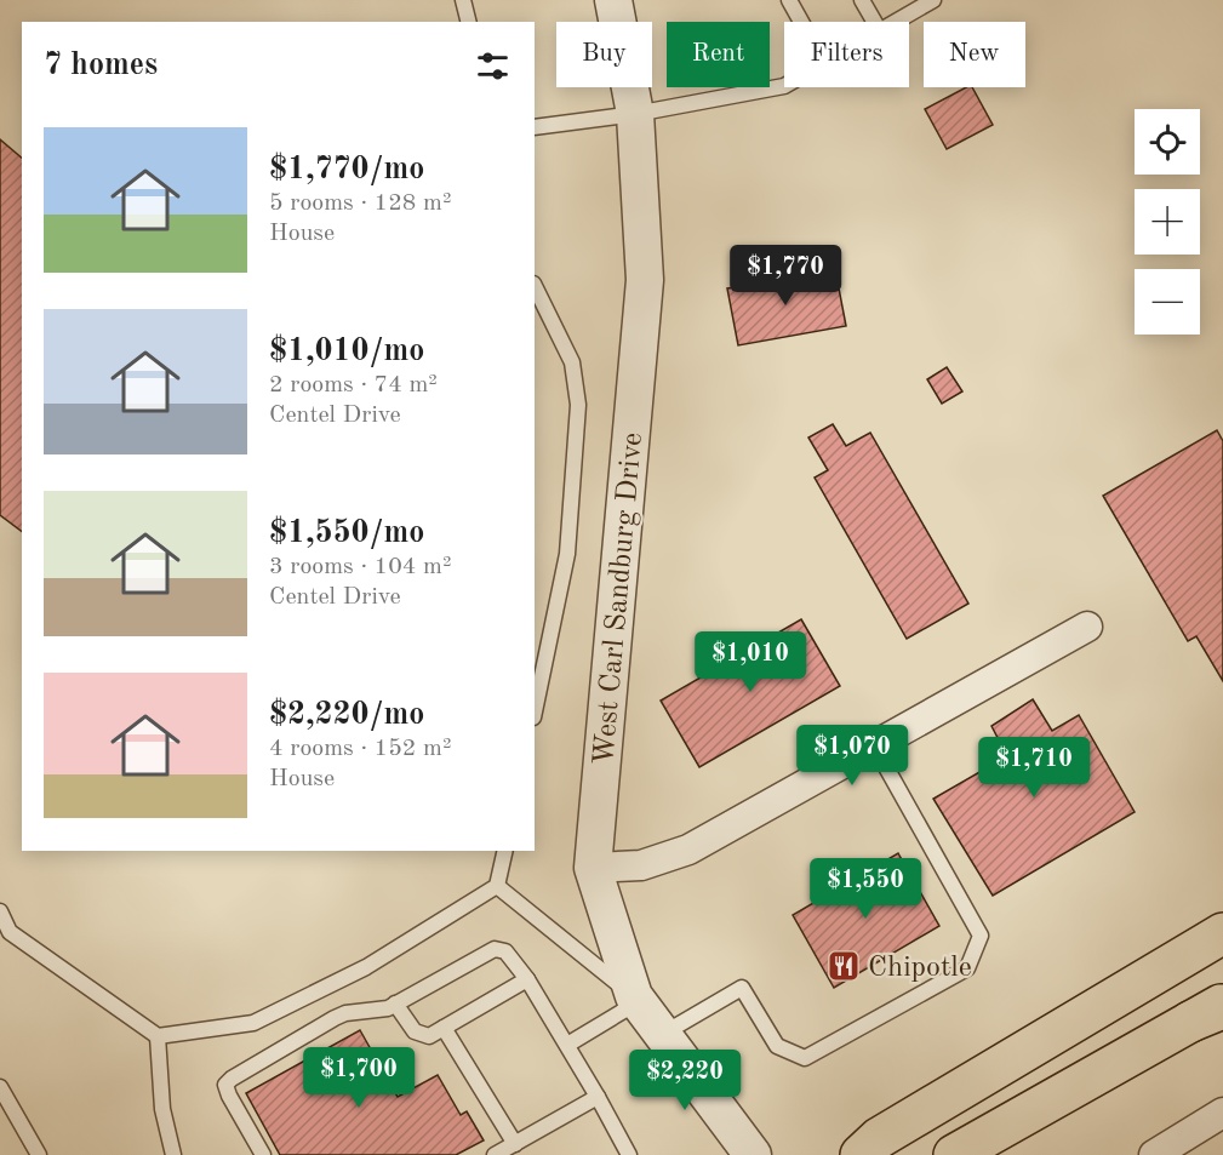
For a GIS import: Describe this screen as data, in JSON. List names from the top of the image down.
{
  "streets": {
    "street": ["West Carl Sandburg Drive"]
  },
  "places": {
    "restaurant": ["Chipotle"]
  },
  "page": {
    "chip": [
      "Buy",
      "Rent",
      "Filters",
      "New"
    ],
    "heading": "7 homes",
    "map_buttons": ["+", "−"],
    "list": [
      {
        "name": "$1,770/mo",
        "note": "5 rooms · 128 m² · House"
      },
      {
        "name": "$1,010/mo",
        "note": "2 rooms · 74 m² · Centel Drive"
      },
      {
        "name": "$1,550/mo",
        "note": "3 rooms · 104 m² · Centel Drive"
      },
      {
        "name": "$2,220/mo",
        "note": "4 rooms · 152 m² · House"
      }
    ],
    "price": [
      "$1,770",
      "$1,010",
      "$1,070",
      "$1,710",
      "$1,550",
      "$1,700",
      "$2,220"
    ]
  }
}
